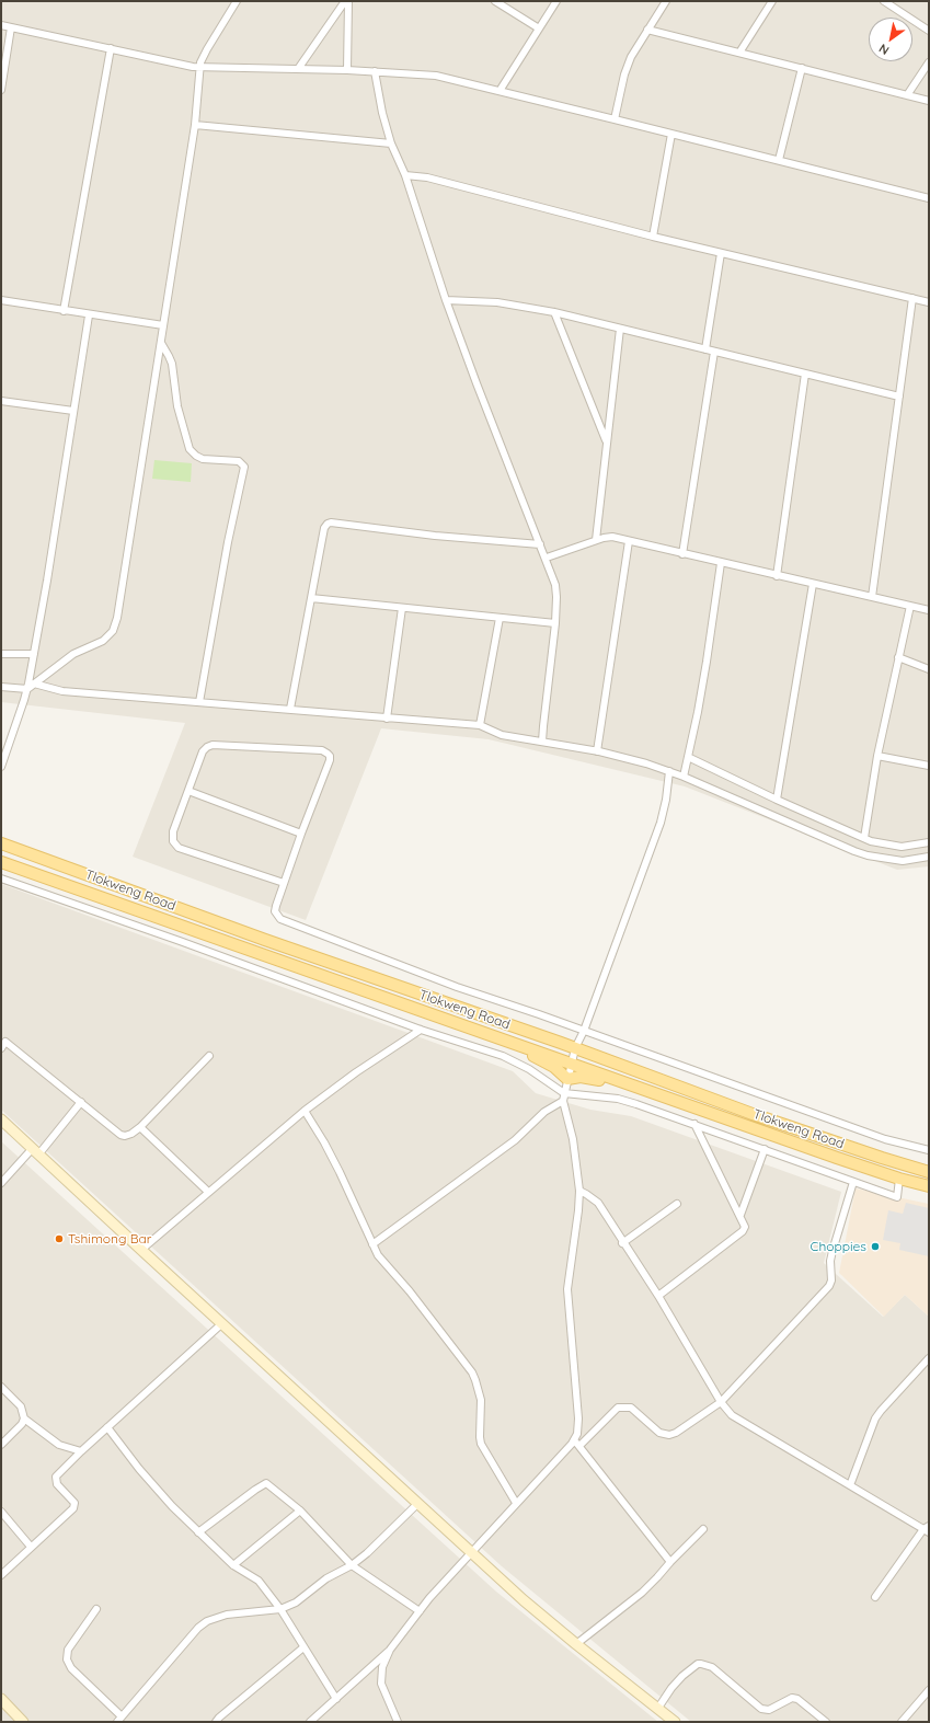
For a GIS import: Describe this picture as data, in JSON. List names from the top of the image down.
{
  "streets": {
    "main road": ["Tlokweng Road"]
  },
  "places": ["Tshimong Bar", "Choppies"],
  "north": "bottom left"
}
